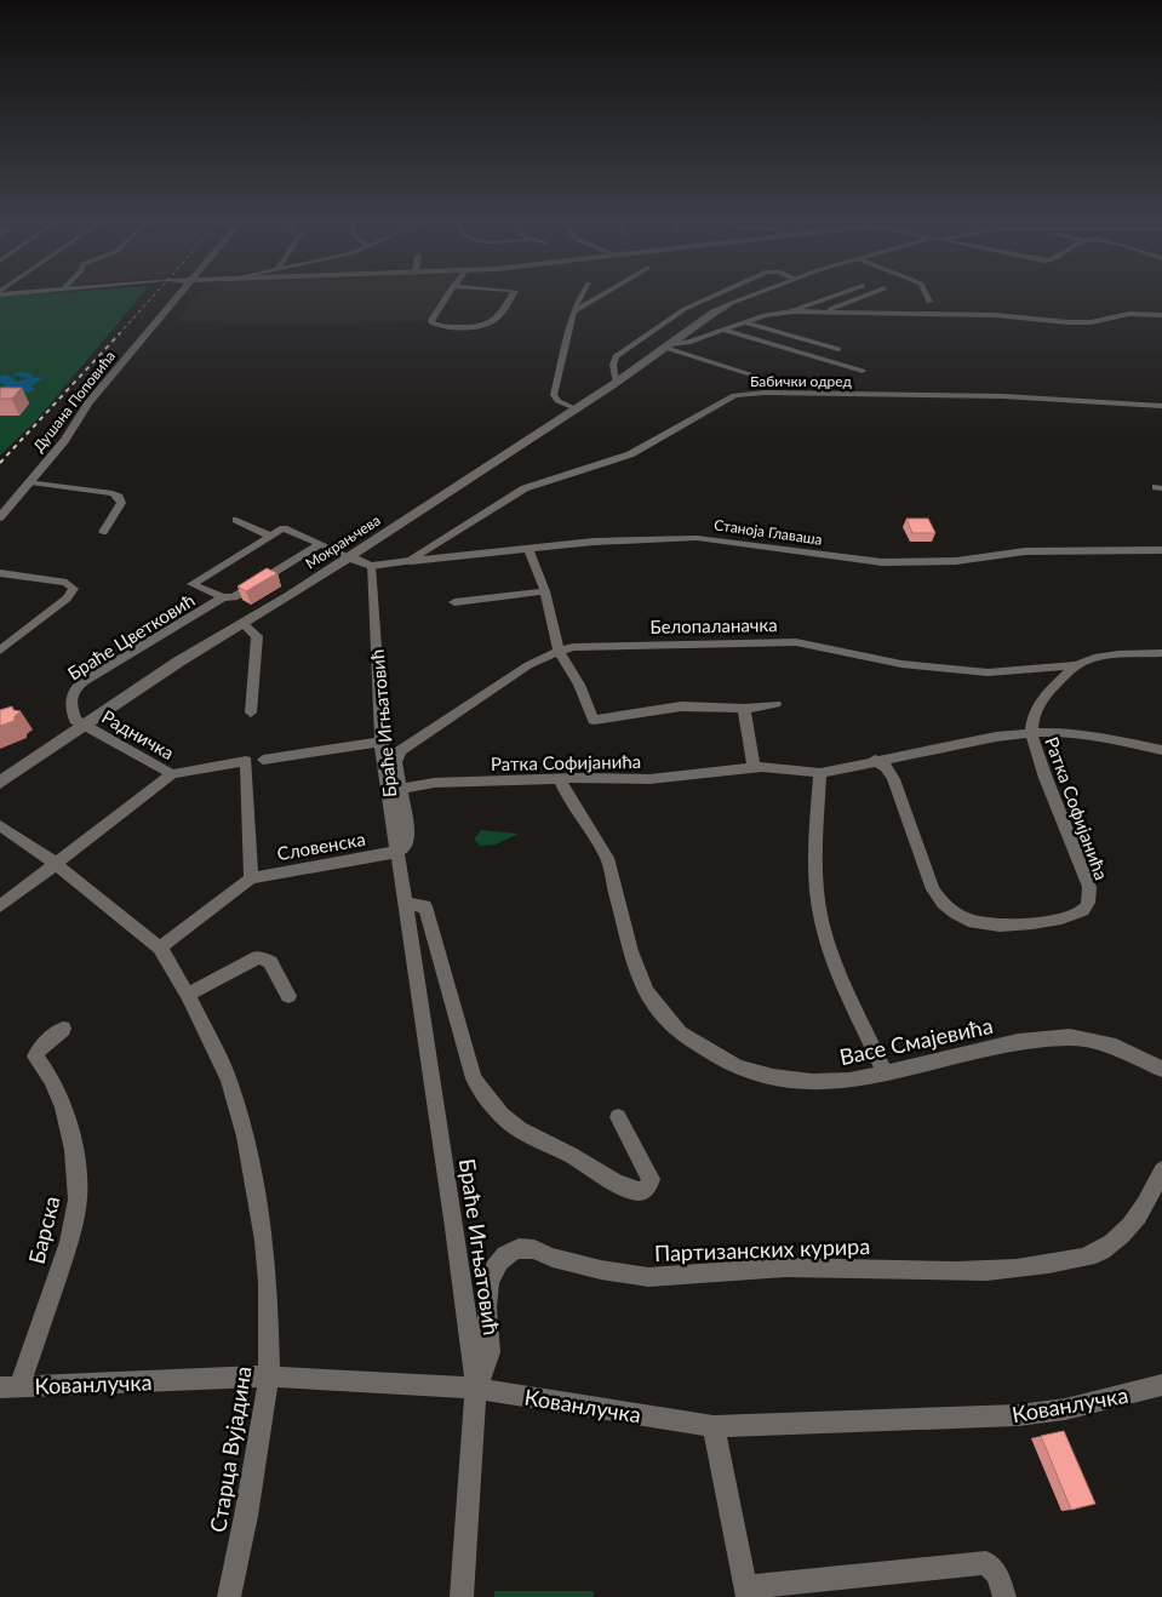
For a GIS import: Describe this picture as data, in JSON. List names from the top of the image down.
{
  "streets": {
    "street": [
      "Бабички одред",
      "Душана Поповића",
      "Станоја Главаша",
      "Мокрањчева",
      "Белопаланачка",
      "Браће Цветковић",
      "Браће Игњатовић",
      "Радничка",
      "Ратка Софијанића",
      "Словенска",
      "Васе Смајевића",
      "Барска",
      "Партизанских курира",
      "Кованлучка",
      "Старца Вујадина"
    ]
  },
  "crossings": [
    ["Бабички одред", "Станоја Главаша"],
    ["Станоја Главаша", "Браће Игњатовић"],
    ["Мокрањчева", "Браће Цветковић"],
    ["Мокрањчева", "Радничка"],
    ["Белопаланачка", "Браће Игњатовић"],
    ["Белопаланачка", "Ратка Софијанића"],
    ["Белопаланачка", "Словенска"],
    ["Браће Цветковић", "Радничка"],
    ["Браће Игњатовић", "Словенска"],
    ["Браће Игњатовић", "Партизанских курира"],
    ["Браће Игњатовић", "Кованлучка"],
    ["Радничка", "Словенска"],
    ["Ратка Софијанића", "Васе Смајевића"],
    ["Словенска", "Старца Вујадина"],
    ["Барска", "Кованлучка"],
    ["Партизанских курира", "Кованлучка"],
    ["Кованлучка", "Старца Вујадина"]
  ]
}
